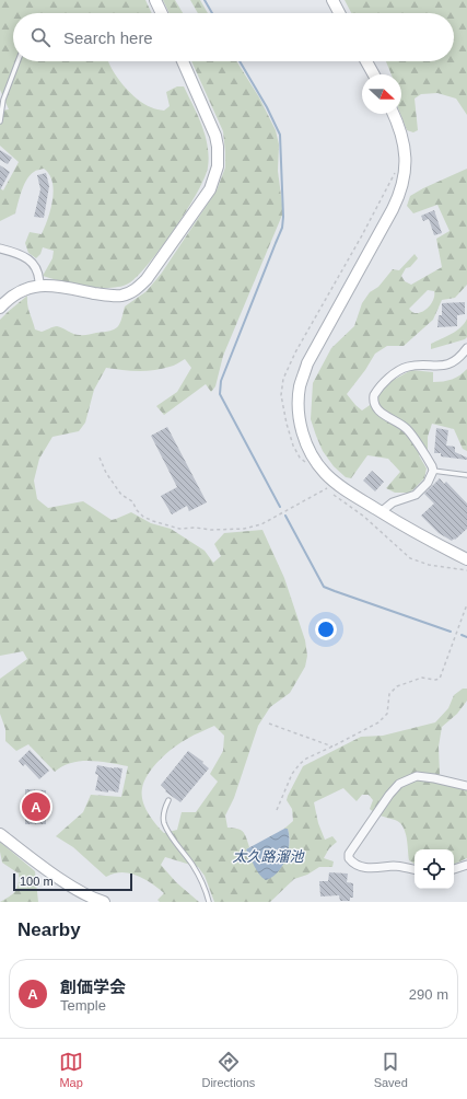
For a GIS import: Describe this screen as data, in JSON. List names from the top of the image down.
{
  "water": ["太久路溜池"],
  "scale_bar": "100 m",
  "north": "right",
  "page": {
    "search": "Search here",
    "pins": "A",
    "scale": "100 m",
    "heading": "Nearby",
    "list": [
      {
        "mark": "A",
        "name": "創価学会",
        "note": "Temple",
        "value": "290 m"
      }
    ],
    "nav": ["Map", "Directions", "Saved"]
  }
}
